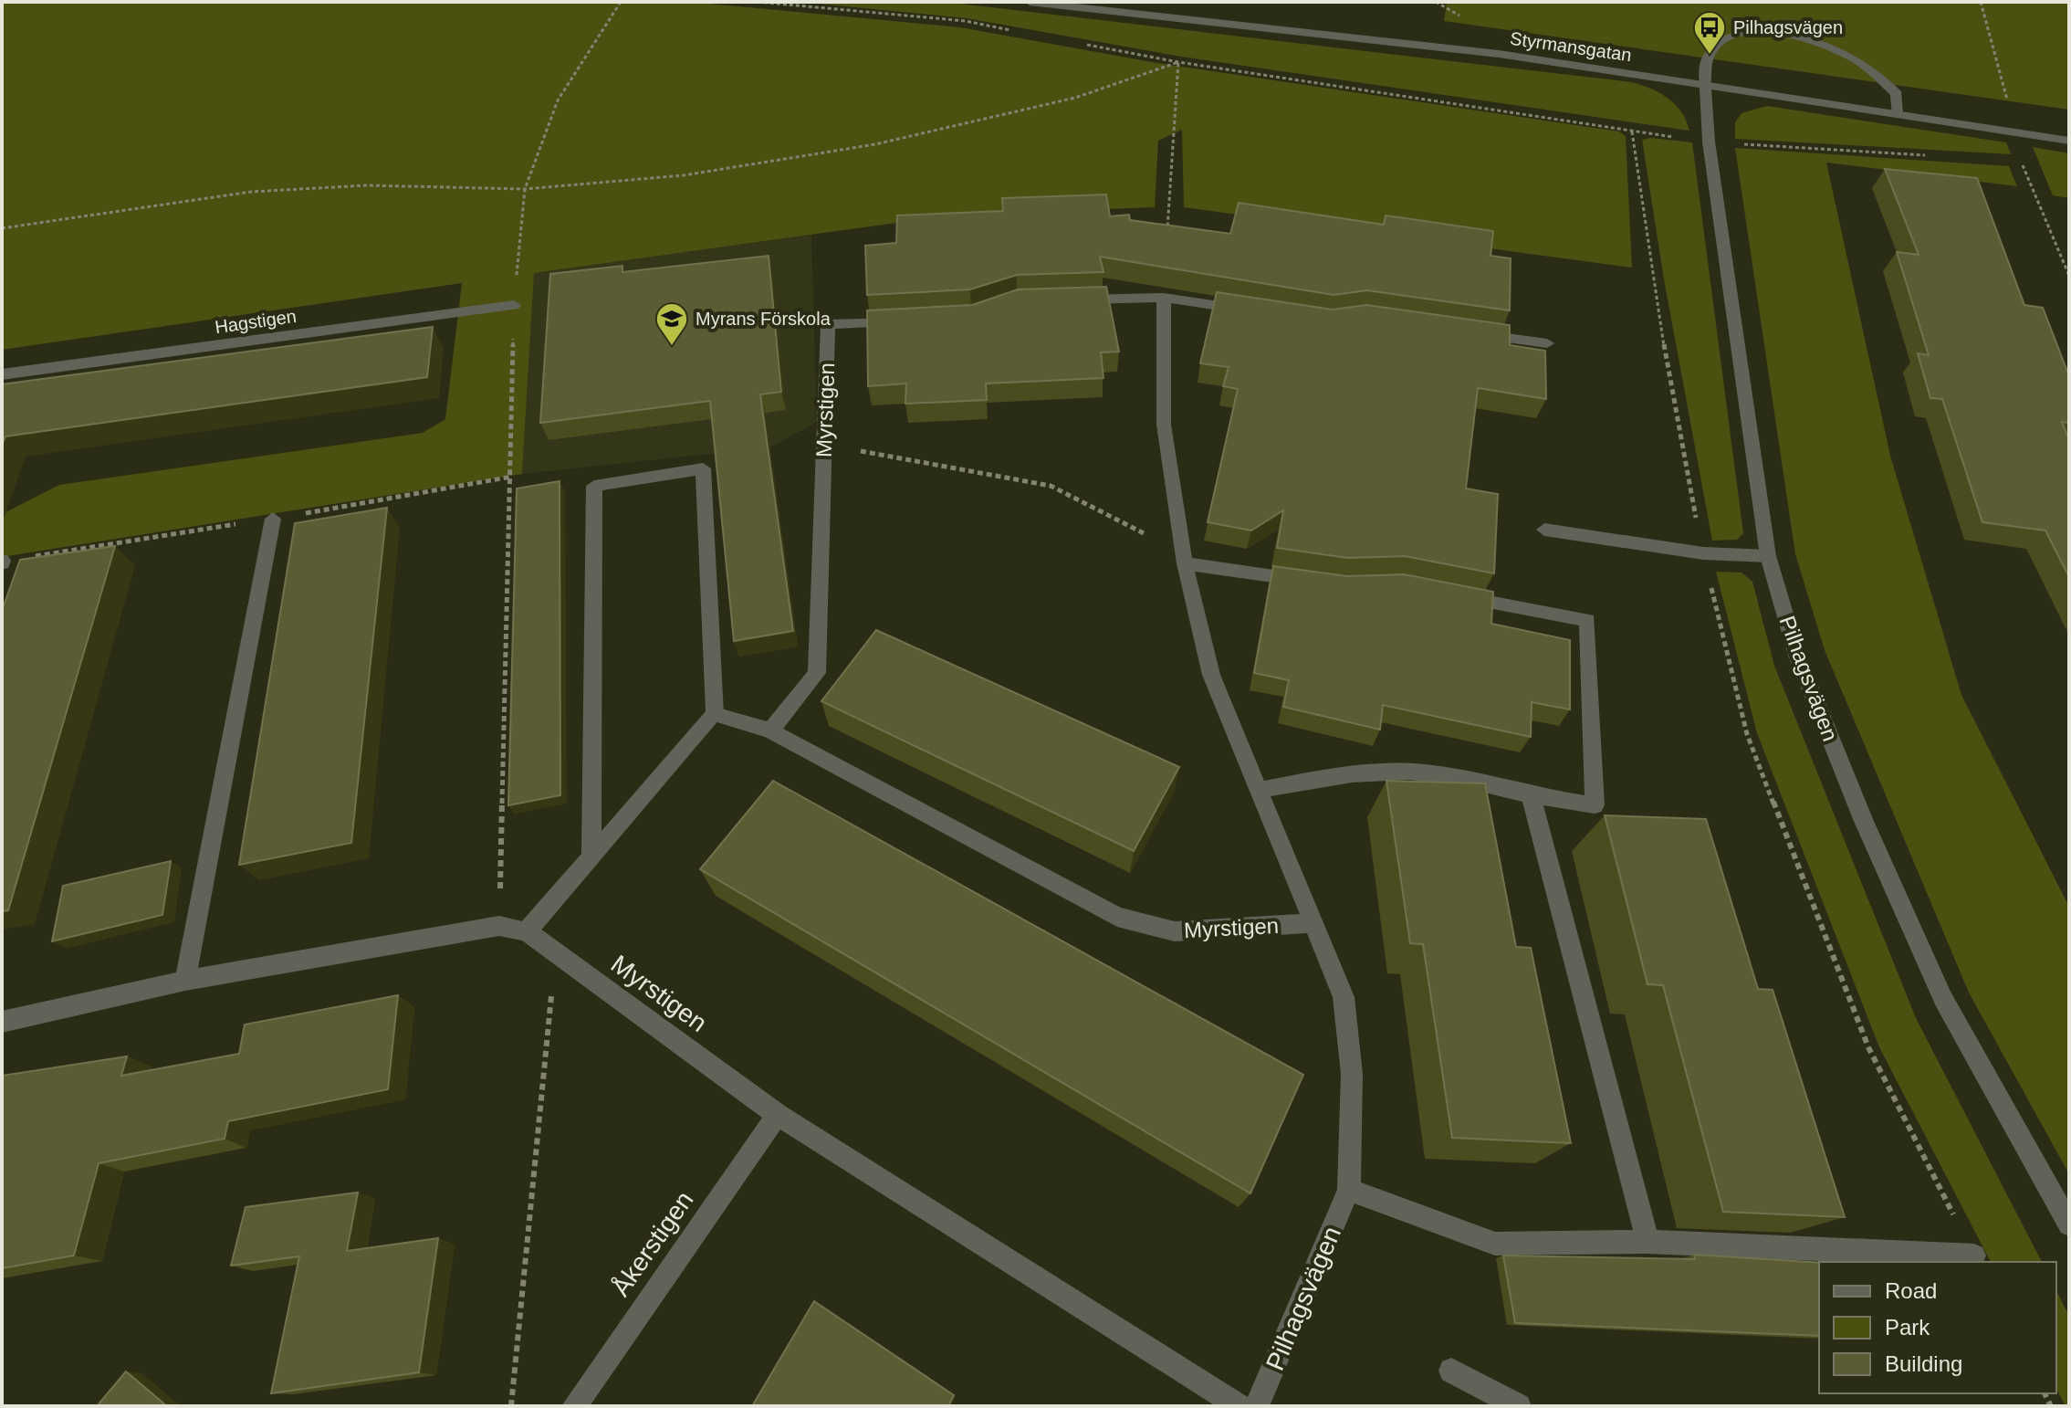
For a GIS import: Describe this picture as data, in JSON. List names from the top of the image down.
{
  "streets": {
    "street": [
      "Styrmansgatan",
      "Hagstigen",
      "Myrstigen",
      "Pilhagsvägen",
      "Åkerstigen"
    ]
  },
  "crossings": [
    ["Styrmansgatan", "Pilhagsvägen"],
    ["Myrstigen", "Pilhagsvägen"],
    ["Myrstigen", "Åkerstigen"]
  ],
  "places": {
    "bus stop": ["Pilhagsvägen"],
    "school or university": ["Myrans Förskola"]
  },
  "legend": ["Road", "Park", "Building"]
}
